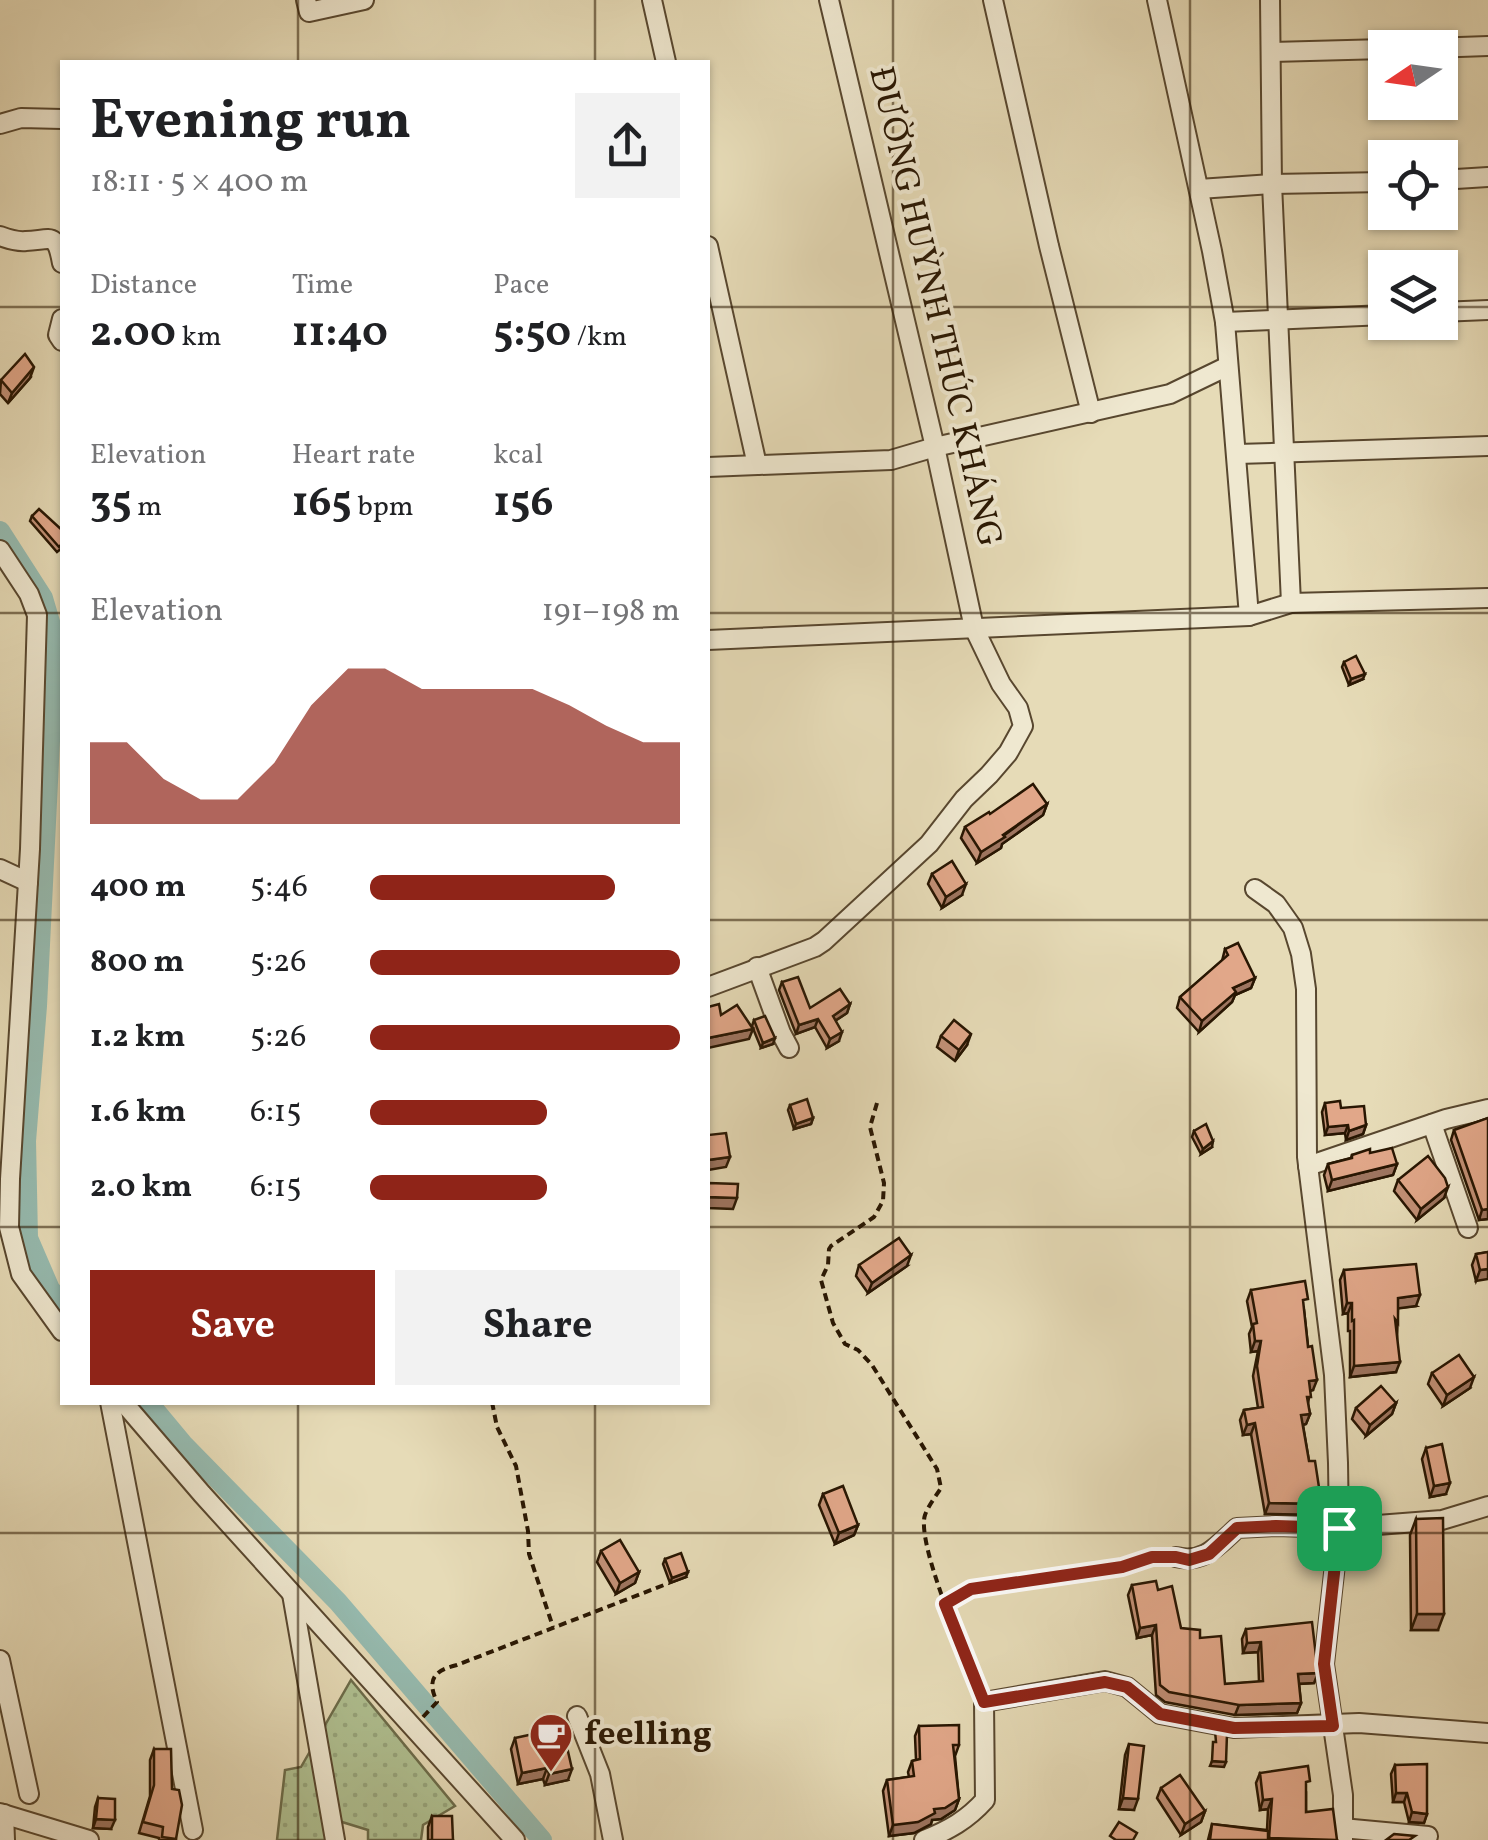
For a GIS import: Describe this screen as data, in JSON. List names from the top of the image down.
{
  "streets": {
    "street": ["ĐƯỜNG HUỲNH THÚC KHÁNG"]
  },
  "places": {
    "cafe": ["feelling"]
  },
  "north": "left",
  "page": {
    "heading": ["Evening run", "18:11 · 5 × 400 m"],
    "stats": [
      ["Distance", "2.00 km"],
      ["Time", "11:40"],
      ["Pace", "5:50 /km"],
      ["Elevation", "35 m"],
      ["Heart rate", "165 bpm"],
      ["kcal", "156"]
    ],
    "chart": ["Elevation", "191–198 m"],
    "list": [
      {
        "name": "400 m",
        "note": "5:46"
      },
      {
        "name": "800 m",
        "note": "5:26"
      },
      {
        "name": "1.2 km",
        "note": "5:26"
      },
      {
        "name": "1.6 km",
        "note": "6:15"
      },
      {
        "name": "2.0 km",
        "note": "6:15"
      }
    ],
    "buttons": ["Save", "Share"]
  }
}
